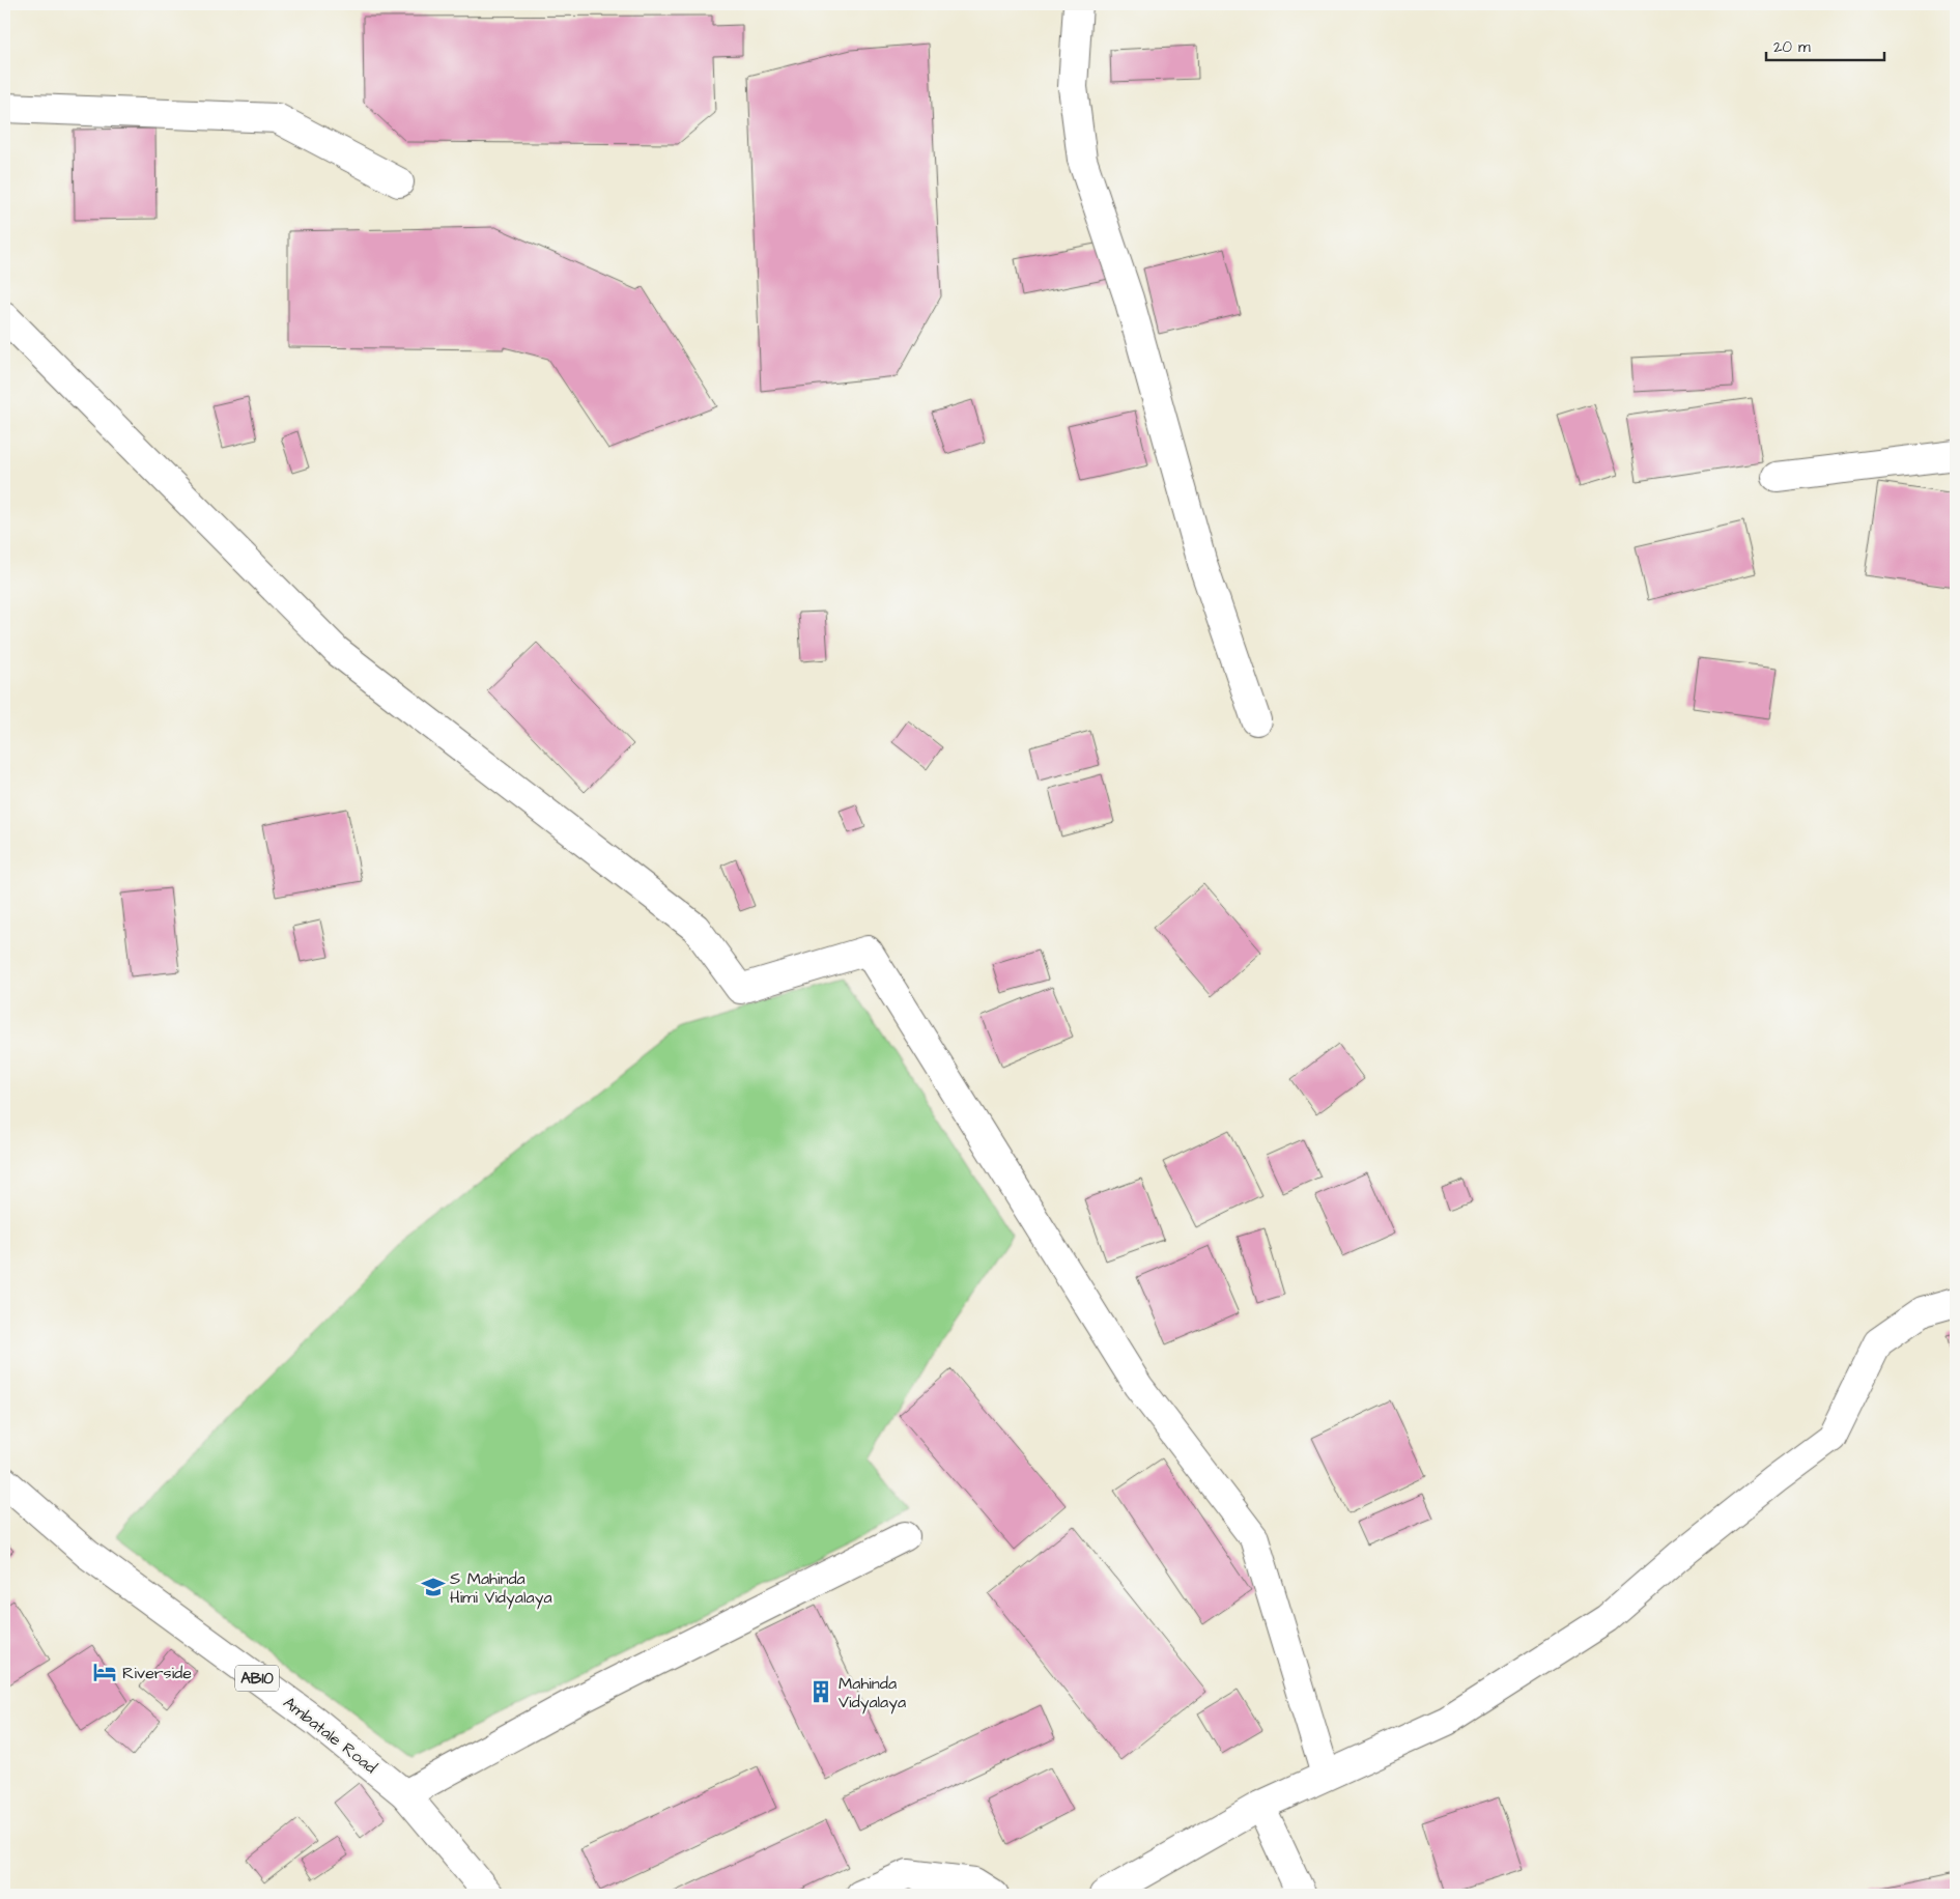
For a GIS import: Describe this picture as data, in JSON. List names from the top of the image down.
{
  "streets": {
    "street": ["AB10", "Ambatale Road"]
  },
  "places": {
    "school or university": ["S Mahinda Himi Vidyalaya"],
    "hotel": ["Riverside"],
    "building": ["Mahinda Vidyalaya"]
  },
  "scale_bar": "20 m"
}
